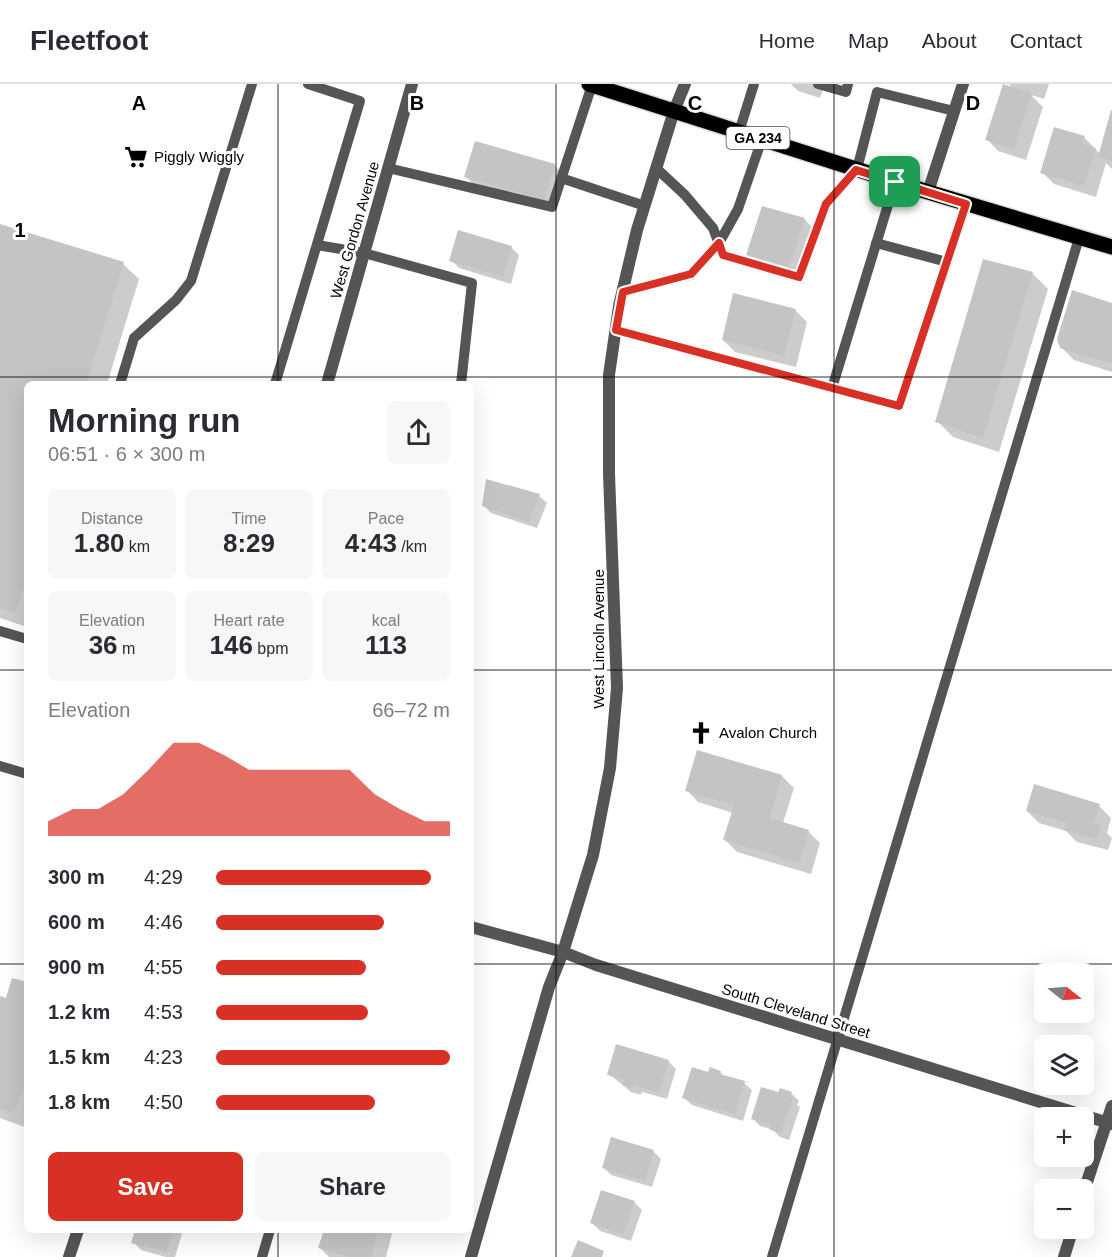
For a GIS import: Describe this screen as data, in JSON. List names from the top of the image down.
{
  "streets": {
    "main road": ["GA 234"],
    "street": ["West Gordon Avenue", "West Lincoln Avenue", "South Cleveland Street"]
  },
  "crossings": [
    ["GA 234", "West Lincoln Avenue"],
    ["West Lincoln Avenue", "South Cleveland Street"]
  ],
  "places": {
    "supermarket": ["Piggly Wiggly"],
    "church": ["Avalon Church"]
  },
  "north": "right",
  "page": {
    "header": "Fleetfoot",
    "nav": [
      "Home",
      "Map",
      "About",
      "Contact"
    ],
    "heading": ["Morning run", "06:51 · 6 × 300 m"],
    "stats": [
      ["Distance", "1.80 km"],
      ["Time", "8:29"],
      ["Pace", "4:43 /km"],
      ["Elevation", "36 m"],
      ["Heart rate", "146 bpm"],
      ["kcal", "113"]
    ],
    "chart": ["Elevation", "66–72 m"],
    "list": [
      {
        "name": "300 m",
        "note": "4:29"
      },
      {
        "name": "600 m",
        "note": "4:46"
      },
      {
        "name": "900 m",
        "note": "4:55"
      },
      {
        "name": "1.2 km",
        "note": "4:53"
      },
      {
        "name": "1.5 km",
        "note": "4:23"
      },
      {
        "name": "1.8 km",
        "note": "4:50"
      }
    ],
    "map_buttons": ["+", "−"],
    "buttons": ["Save", "Share"]
  },
  "grid": {
    "columns": [
      "A",
      "B",
      "C",
      "D"
    ],
    "rows": ["1"]
  }
}
